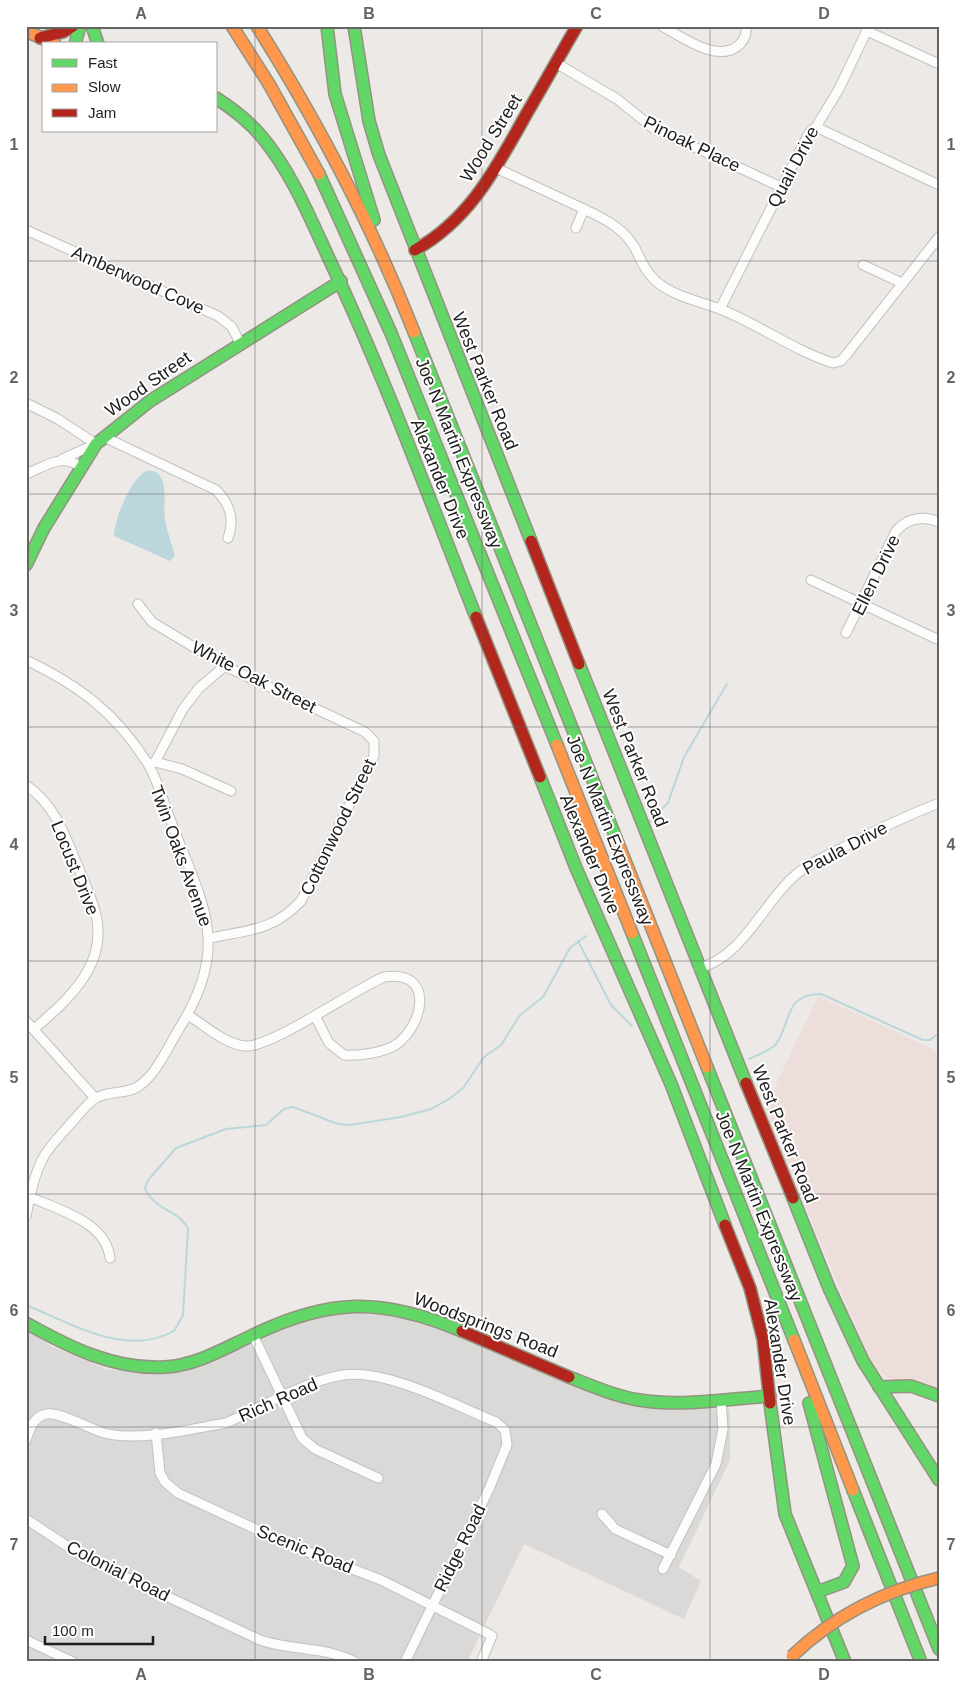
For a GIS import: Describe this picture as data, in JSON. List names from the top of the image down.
{
  "streets": {
    "main road": [
      "Wood Street",
      "West Parker Road",
      "Joe N Martin Expressway",
      "Alexander Drive",
      "Woodsprings Road"
    ],
    "street": [
      "Pinoak Place",
      "Quail Drive",
      "Amberwood Cove",
      "Ellen Drive",
      "White Oak Street",
      "Cottonwood Street",
      "Paula Drive",
      "Twin Oaks Avenue",
      "Locust Drive",
      "Rich Road",
      "Ridge Road",
      "Scenic Road",
      "Colonial Road"
    ]
  },
  "crossings": [
    ["Wood Street", "Pinoak Place"],
    ["Wood Street", "Amberwood Cove"],
    ["Wood Street", "West Parker Road"],
    ["Wood Street", "Alexander Drive"],
    ["Pinoak Place", "Quail Drive"],
    ["West Parker Road", "Paula Drive"],
    ["Alexander Drive", "Woodsprings Road"],
    ["White Oak Street", "Cottonwood Street"],
    ["Cottonwood Street", "Twin Oaks Avenue"],
    ["Rich Road", "Ridge Road"],
    ["Rich Road", "Scenic Road"],
    ["Ridge Road", "Scenic Road"]
  ],
  "legend": ["Fast", "Slow", "Jam"],
  "scale_bar": "100 m",
  "grid": {
    "columns": [
      "A",
      "B",
      "C",
      "D"
    ],
    "rows": [
      "1",
      "2",
      "3",
      "4",
      "5",
      "6",
      "7"
    ]
  }
}
